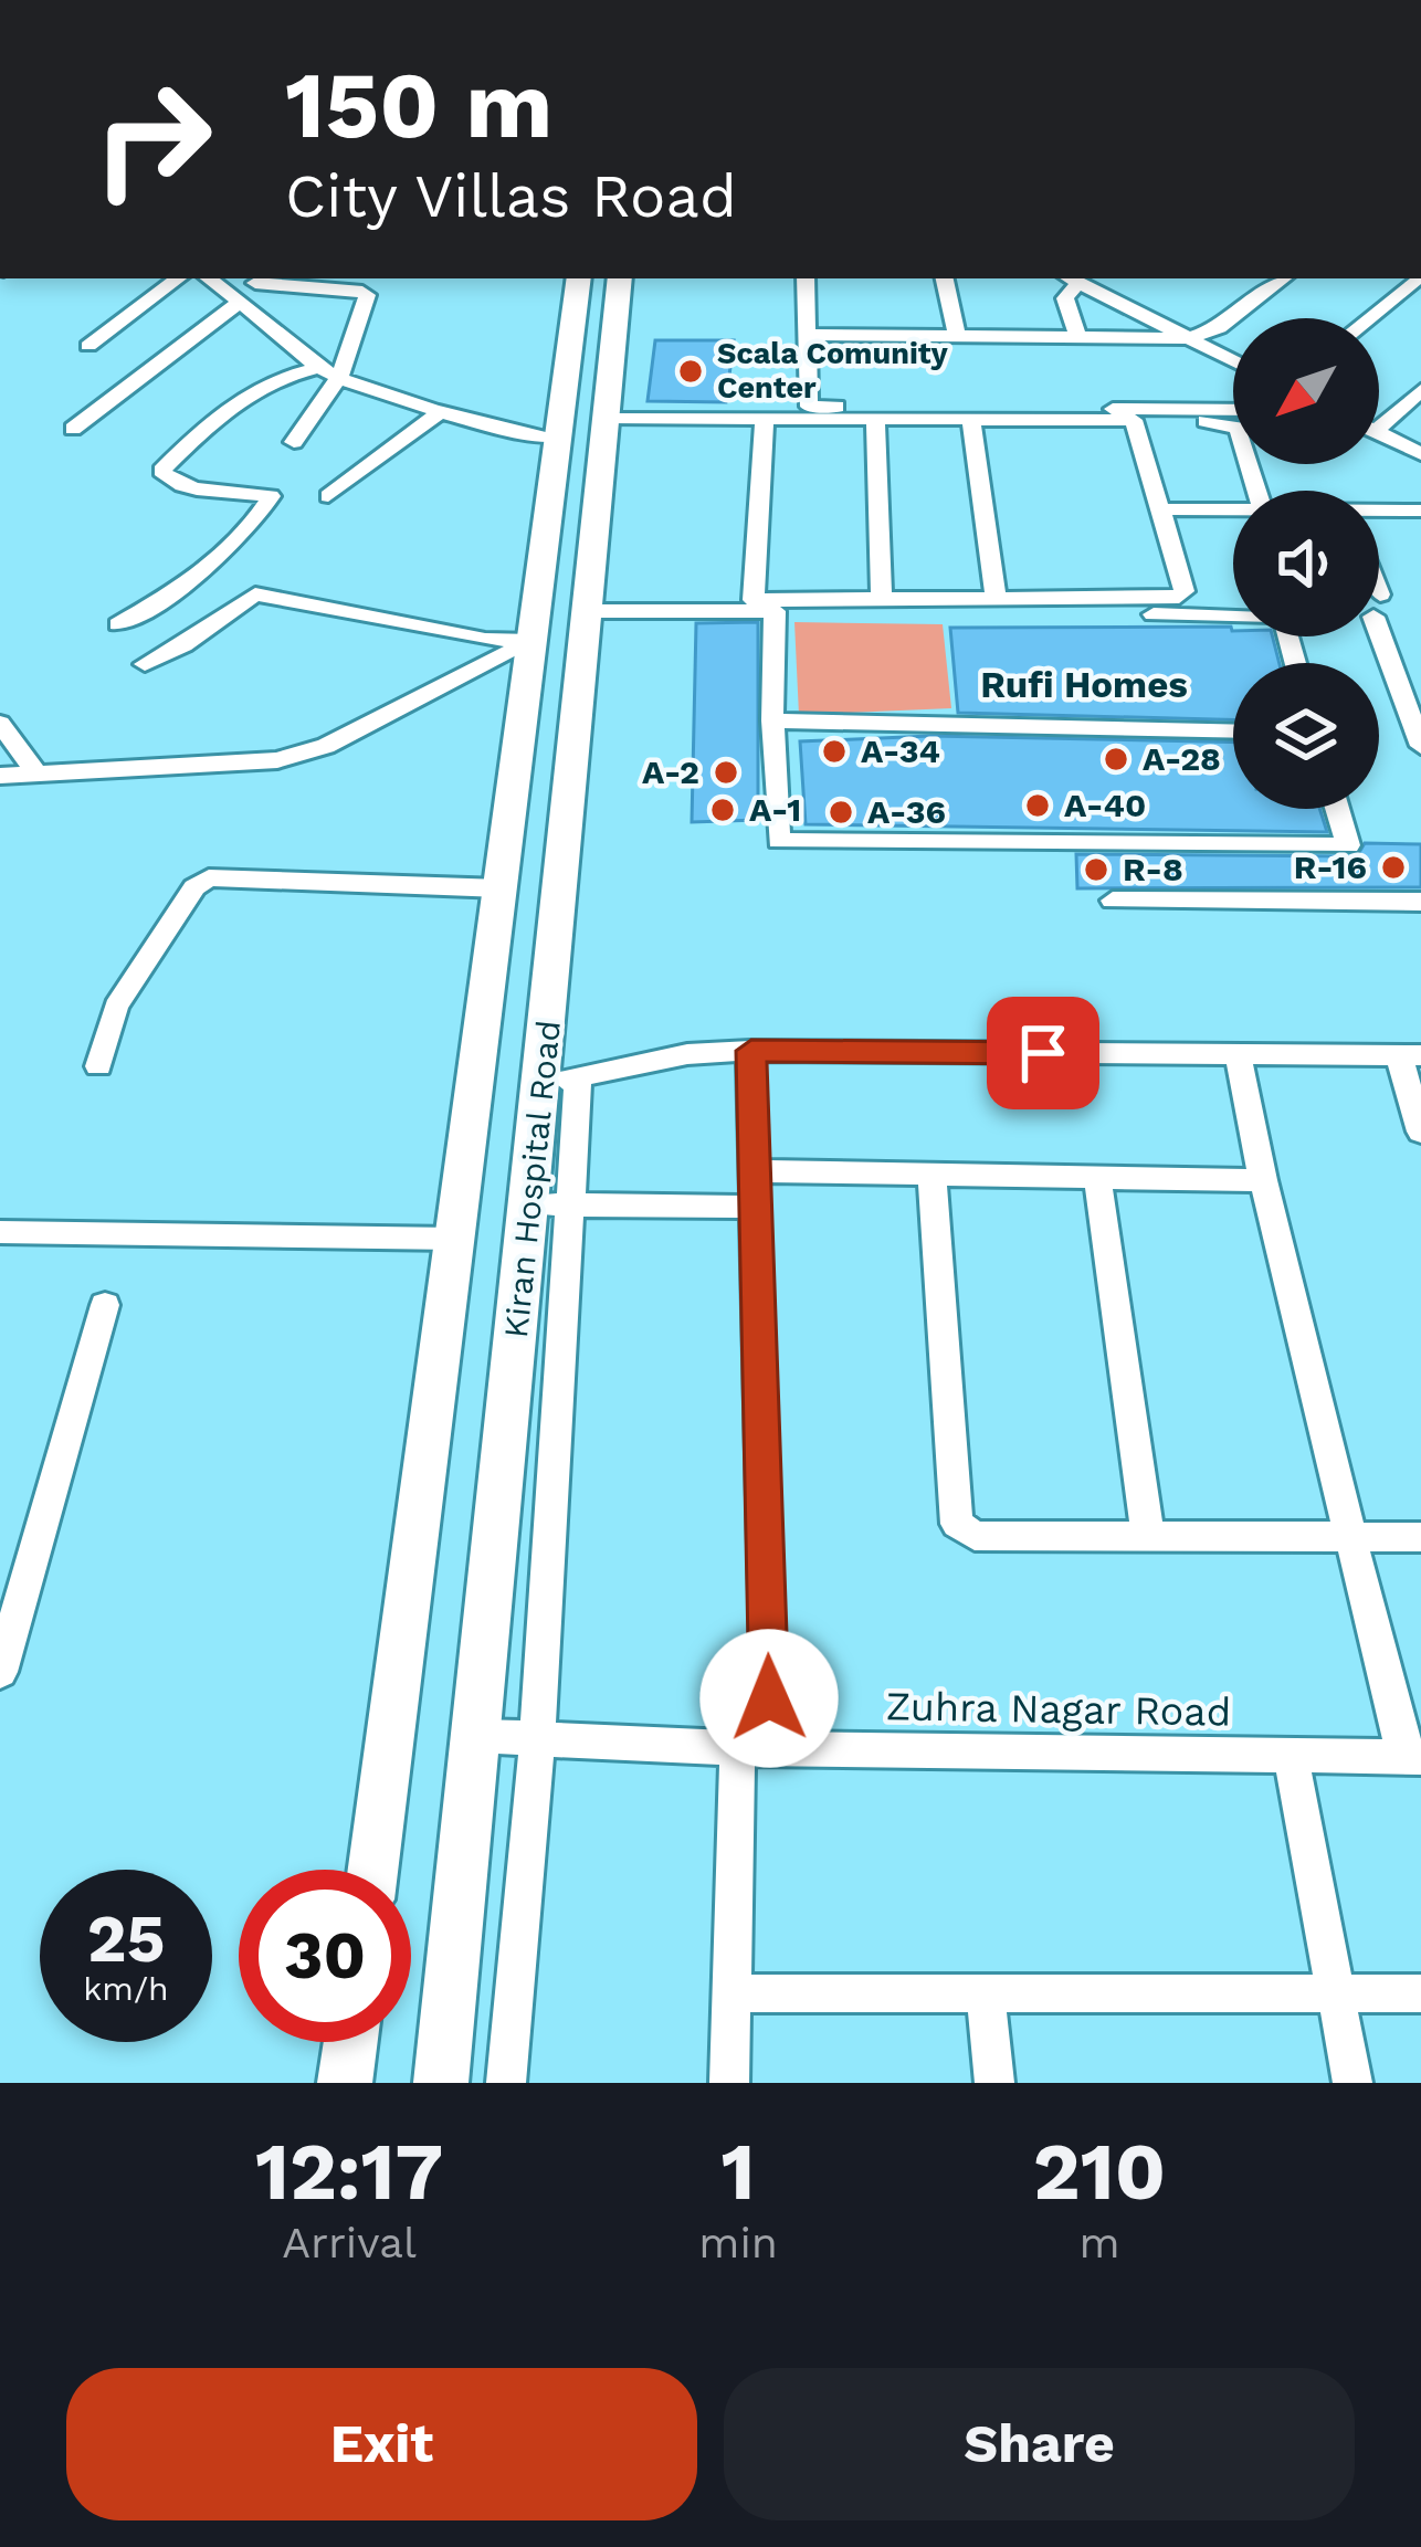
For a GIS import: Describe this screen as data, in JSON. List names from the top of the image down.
{
  "streets": {
    "main road": ["Kiran Hospital Road"],
    "street": ["Zuhra Nagar Road"]
  },
  "crossings": [
    ["Kiran Hospital Road", "Zuhra Nagar Road"]
  ],
  "districts": ["Rufi Homes"],
  "places": [
    "Scala Comunity Center",
    "A-34",
    "A-28",
    "A-2",
    "A-40",
    "A-1",
    "A-36",
    "R-16",
    "R-8"
  ],
  "north": "bottom left",
  "page": {
    "turn": ["150 m", "City Villas Road"],
    "speed": "25 km/h",
    "limit": "30",
    "eta": [
      "12:17",
      "Arrival",
      "1",
      "min",
      "210",
      "m"
    ],
    "buttons": ["Exit", "Share"]
  }
}
